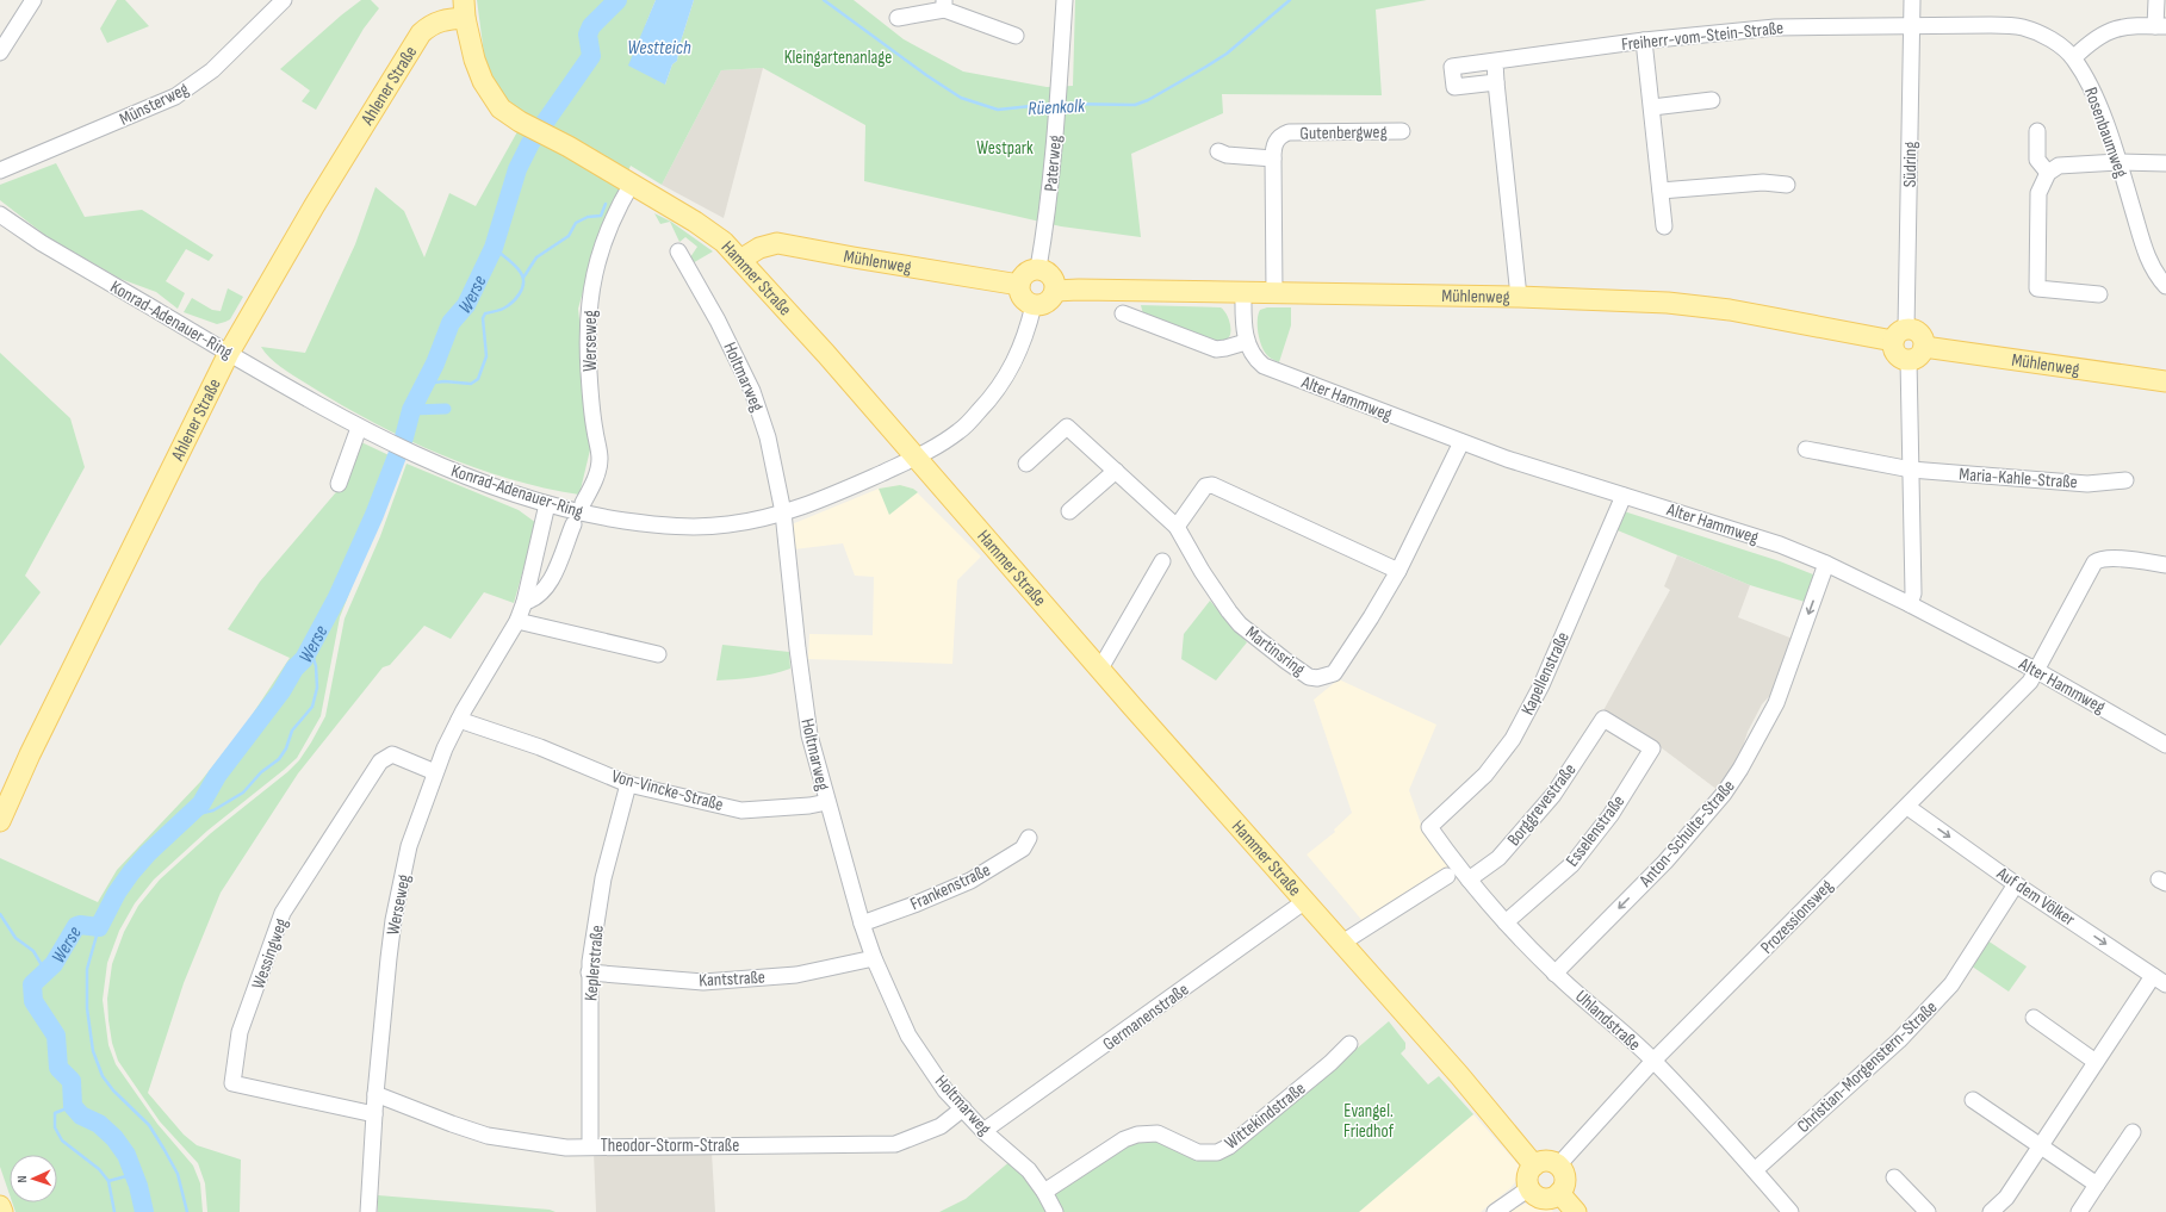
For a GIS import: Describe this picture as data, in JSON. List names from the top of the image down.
{
  "streets": {
    "main road": ["Ahlener Straße", "Mühlenweg", "Hammer Straße"],
    "street": [
      "Freiherr-vom-Stein-Straße",
      "Münsterweg",
      "Gutenbergweg",
      "Rosenbaumweg",
      "Paterweg",
      "Südring",
      "Konrad-Adenauer-Ring",
      "Werseweg",
      "Holtmarweg",
      "Alter Hammweg",
      "Maria-Kahle-Straße",
      "Martinsring",
      "Kapellenstraße",
      "Von-Vincke-Straße",
      "Borggrevestraße",
      "Esselenstraße",
      "Anton-Schulte-Straße",
      "Frankenstraße",
      "Auf dem Völker",
      "Prozessionsweg",
      "Wessingweg",
      "Keplerstraße",
      "Kantstraße",
      "Germanenstraße",
      "Uhlandstraße",
      "Christian-Morgenstern-Straße",
      "Wittekindstraße",
      "Theodor-Storm-Straße"
    ]
  },
  "crossings": [
    ["Freiherr-vom-Stein-Straße", "Rosenbaumweg"],
    ["Freiherr-vom-Stein-Straße", "Südring"],
    ["Ahlener Straße", "Hammer Straße"],
    ["Ahlener Straße", "Konrad-Adenauer-Ring"],
    ["Gutenbergweg", "Mühlenweg"],
    ["Rosenbaumweg", "Südring"],
    ["Paterweg", "Mühlenweg"],
    ["Paterweg", "Konrad-Adenauer-Ring"],
    ["Südring", "Mühlenweg"],
    ["Mühlenweg", "Hammer Straße"],
    ["Mühlenweg", "Konrad-Adenauer-Ring"],
    ["Hammer Straße", "Konrad-Adenauer-Ring"],
    ["Hammer Straße", "Werseweg"],
    ["Hammer Straße", "Prozessionsweg"],
    ["Hammer Straße", "Germanenstraße"],
    ["Konrad-Adenauer-Ring", "Werseweg"],
    ["Konrad-Adenauer-Ring", "Holtmarweg"],
    ["Werseweg", "Von-Vincke-Straße"],
    ["Werseweg", "Wessingweg"],
    ["Werseweg", "Theodor-Storm-Straße"],
    ["Holtmarweg", "Von-Vincke-Straße"],
    ["Holtmarweg", "Frankenstraße"],
    ["Holtmarweg", "Kantstraße"],
    ["Holtmarweg", "Germanenstraße"],
    ["Holtmarweg", "Wittekindstraße"],
    ["Holtmarweg", "Theodor-Storm-Straße"],
    ["Alter Hammweg", "Martinsring"],
    ["Alter Hammweg", "Kapellenstraße"],
    ["Alter Hammweg", "Anton-Schulte-Straße"],
    ["Alter Hammweg", "Prozessionsweg"],
    ["Kapellenstraße", "Uhlandstraße"],
    ["Von-Vincke-Straße", "Keplerstraße"],
    ["Borggrevestraße", "Esselenstraße"],
    ["Borggrevestraße", "Uhlandstraße"],
    ["Esselenstraße", "Uhlandstraße"],
    ["Anton-Schulte-Straße", "Uhlandstraße"],
    ["Auf dem Völker", "Prozessionsweg"],
    ["Auf dem Völker", "Christian-Morgenstern-Straße"],
    ["Prozessionsweg", "Uhlandstraße"],
    ["Keplerstraße", "Kantstraße"],
    ["Keplerstraße", "Theodor-Storm-Straße"],
    ["Uhlandstraße", "Christian-Morgenstern-Straße"]
  ],
  "one_way": ["Anton-Schulte-Straße", "Auf dem Völker"],
  "water": ["Westteich", "Rüenkolk", "Werse"],
  "parks": ["Kleingartenanlage", "Westpark", "Evangel. Friedhof"],
  "north": "left"
}
